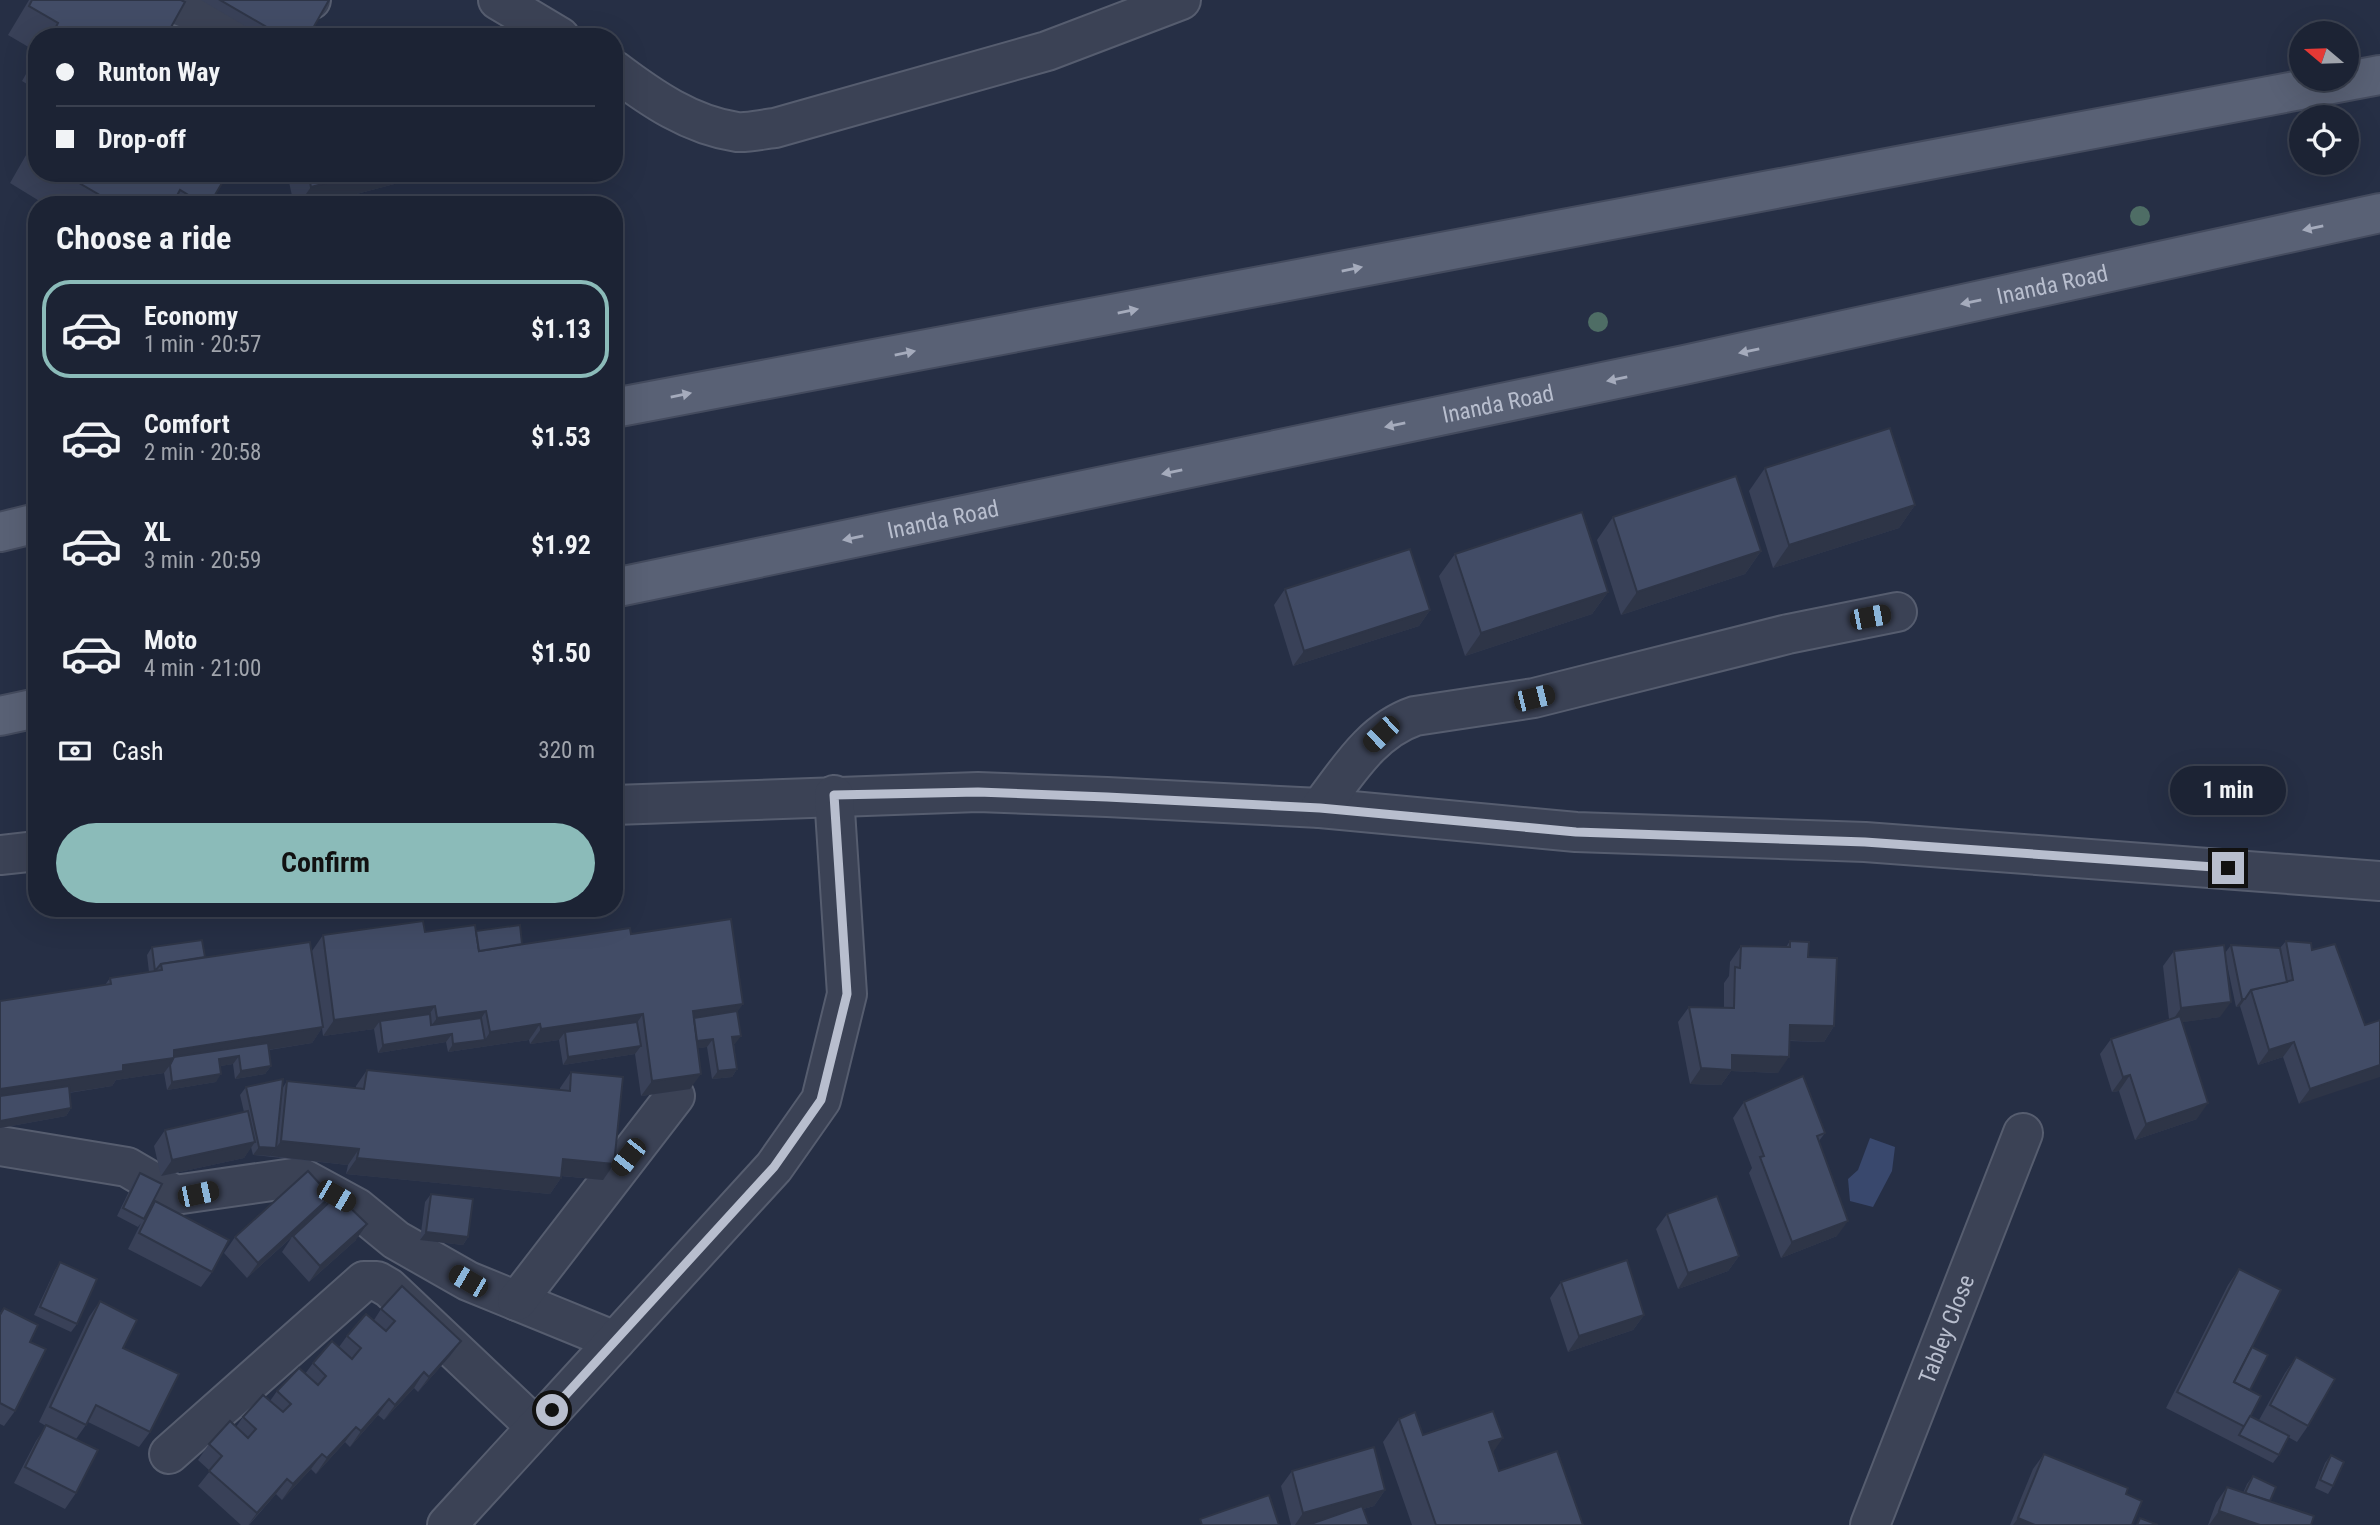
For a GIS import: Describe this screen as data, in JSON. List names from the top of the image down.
{
  "streets": {
    "main road": ["Inanda Road"],
    "street": ["Tabley Close"]
  },
  "north": "left",
  "page": {
    "banner": ["Runton Way", "Drop-off"],
    "heading": "Choose a ride",
    "list": [
      {
        "name": "Economy",
        "note": "1 min · 20:57",
        "value": "$1.13"
      },
      {
        "name": "Comfort",
        "note": "2 min · 20:58",
        "value": "$1.53"
      },
      {
        "name": "XL",
        "note": "3 min · 20:59",
        "value": "$1.92"
      },
      {
        "name": "Moto",
        "note": "4 min · 21:00",
        "value": "$1.50"
      }
    ],
    "pay": ["Cash", "320 m"],
    "bubble": "1 min",
    "buttons": "Confirm"
  }
}
